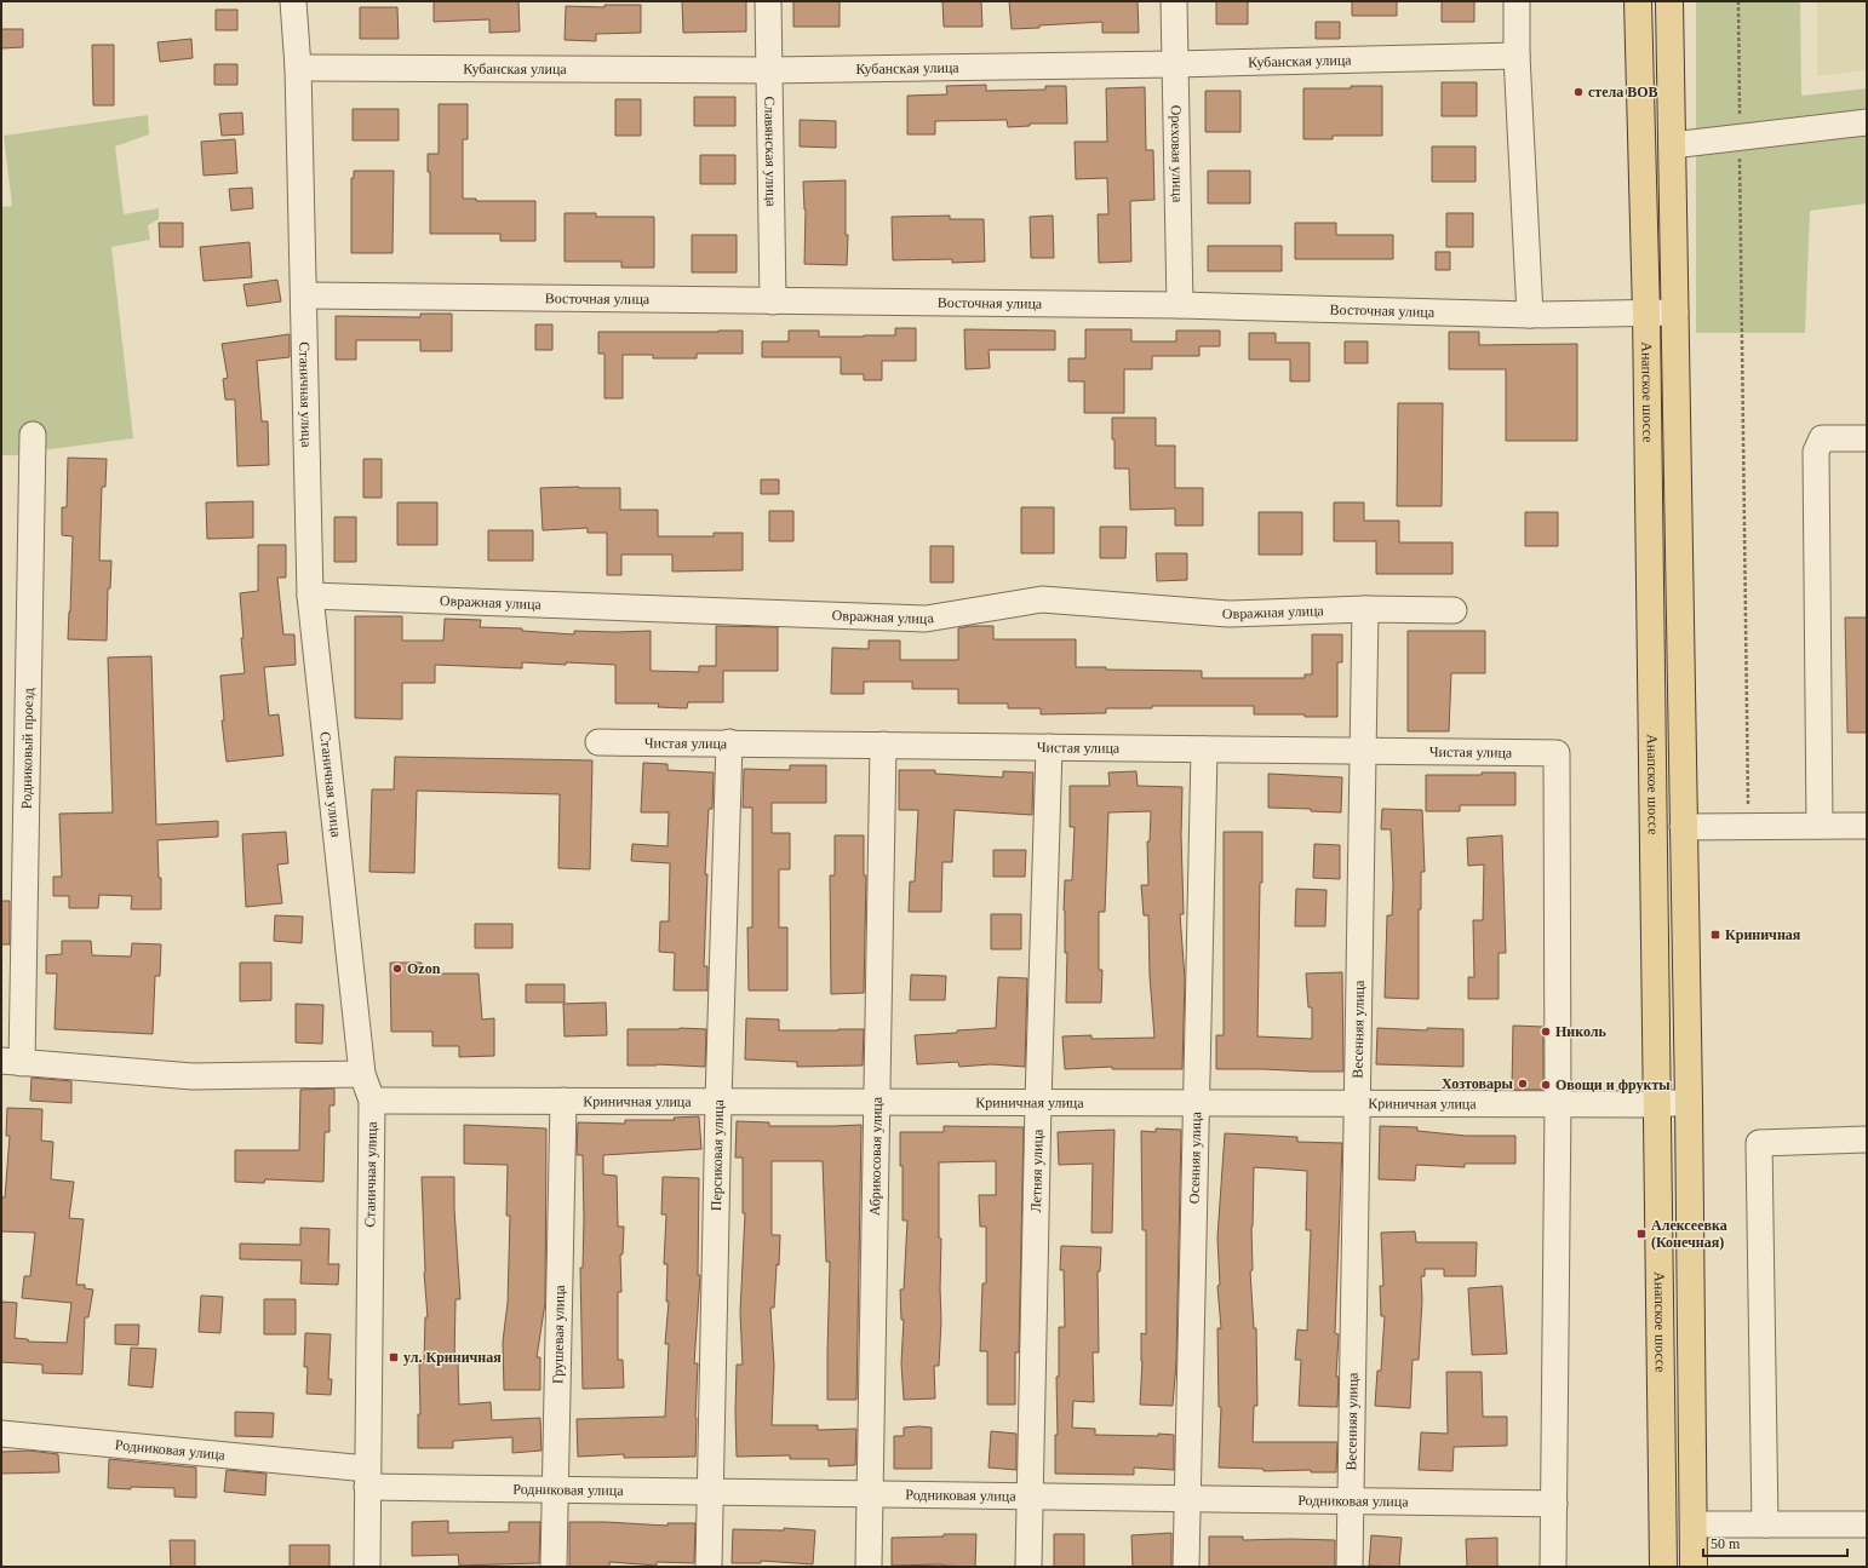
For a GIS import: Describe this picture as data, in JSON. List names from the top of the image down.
{
  "streets": {
    "main road": ["Анапское шоссе"],
    "street": [
      "Кубанская улица",
      "Славянская улица",
      "Ореховая улица",
      "Восточная улица",
      "Станичная улица",
      "Овражная улица",
      "Чистая улица",
      "Родниковый проезд",
      "Весенняя улица",
      "Криничная улица",
      "Персиковая улица",
      "Абрикосовая улица",
      "Осенняя улица",
      "Летняя улица",
      "Грушевая улица",
      "Родниковая улица"
    ]
  },
  "crossings": [
    ["Кубанская улица", "Славянская улица"],
    ["Кубанская улица", "Ореховая улица"],
    ["Кубанская улица", "Станичная улица"],
    ["Славянская улица", "Восточная улица"],
    ["Ореховая улица", "Восточная улица"],
    ["Восточная улица", "Анапское шоссе"],
    ["Восточная улица", "Станичная улица"],
    ["Анапское шоссе", "Криничная улица"],
    ["Станичная улица", "Овражная улица"],
    ["Станичная улица", "Криничная улица"],
    ["Станичная улица", "Родниковая улица"],
    ["Овражная улица", "Весенняя улица"],
    ["Чистая улица", "Весенняя улица"],
    ["Чистая улица", "Криничная улица"],
    ["Чистая улица", "Персиковая улица"],
    ["Чистая улица", "Абрикосовая улица"],
    ["Чистая улица", "Осенняя улица"],
    ["Чистая улица", "Летняя улица"],
    ["Весенняя улица", "Криничная улица"],
    ["Весенняя улица", "Родниковая улица"],
    ["Криничная улица", "Персиковая улица"],
    ["Криничная улица", "Абрикосовая улица"],
    ["Криничная улица", "Осенняя улица"],
    ["Криничная улица", "Летняя улица"],
    ["Криничная улица", "Грушевая улица"],
    ["Персиковая улица", "Родниковая улица"],
    ["Абрикосовая улица", "Родниковая улица"],
    ["Осенняя улица", "Родниковая улица"],
    ["Летняя улица", "Родниковая улица"],
    ["Грушевая улица", "Родниковая улица"]
  ],
  "places": {
    "other": [
      "стела ВОВ",
      "Ozon",
      "Николь",
      "Хозтовары",
      "Овощи и фрукты"
    ],
    "transit": ["Криничная", "Алексеевка (Конечная)", "ул. Криничная"]
  },
  "scale_bar": "50 m"
}
